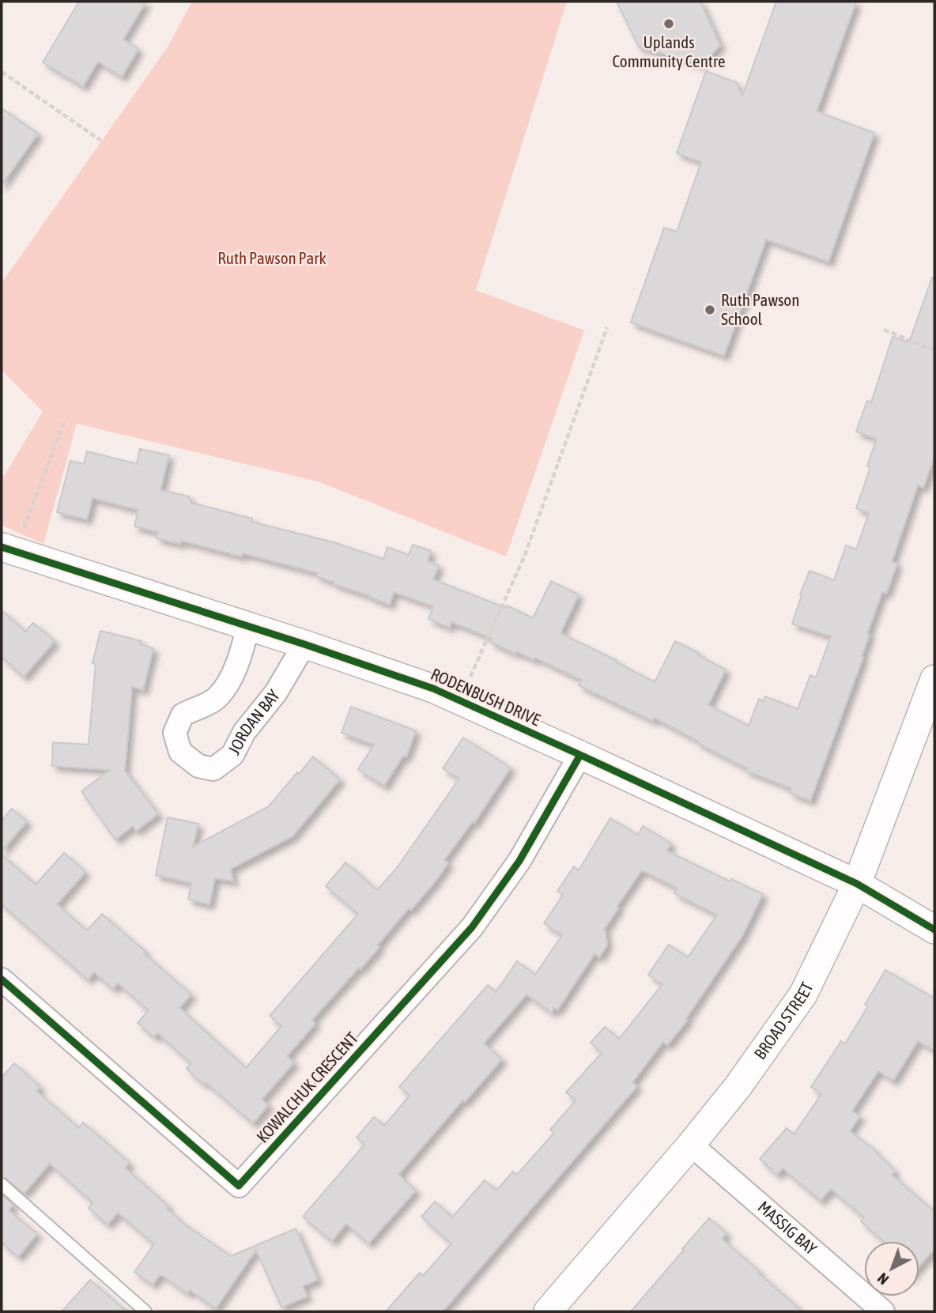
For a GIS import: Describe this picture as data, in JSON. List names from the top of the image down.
{
  "streets": {
    "street": [
      "RODENBUSH DRIVE",
      "JORDAN BAY",
      "BROAD STREET",
      "KOWALCHUK CRESCENT",
      "MASSIG BAY"
    ]
  },
  "crossings": [
    ["RODENBUSH DRIVE", "JORDAN BAY"],
    ["RODENBUSH DRIVE", "BROAD STREET"],
    ["RODENBUSH DRIVE", "KOWALCHUK CRESCENT"],
    ["BROAD STREET", "MASSIG BAY"]
  ],
  "parks": ["Ruth Pawson Park"],
  "places": ["Uplands Community Centre", "Ruth Pawson School"],
  "north": "bottom left"
}
